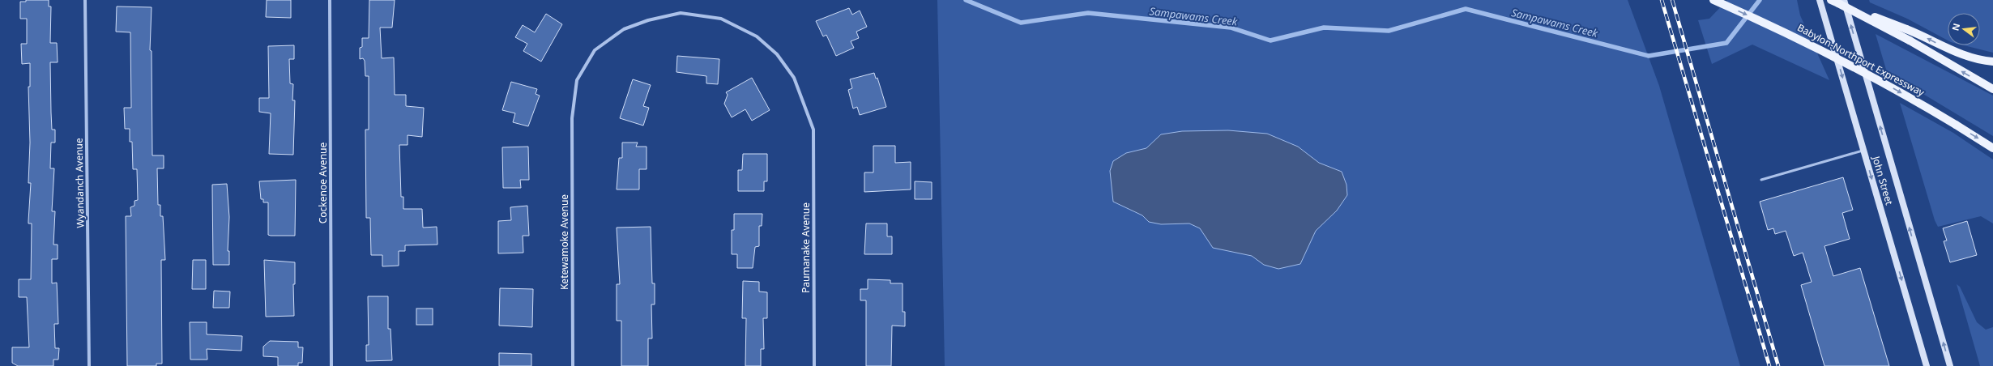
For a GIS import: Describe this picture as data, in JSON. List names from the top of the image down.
{
  "streets": {
    "main road": ["Babylon-Northport Expressway", "John Street"],
    "street": [
      "Wyandanch Avenue",
      "Cockenoe Avenue",
      "Ketewamoke Avenue",
      "Paumanake Avenue"
    ]
  },
  "crossings": [
    ["Ketewamoke Avenue", "Paumanake Avenue"]
  ],
  "water": ["Sampawams Creek"],
  "north": "left"
}
